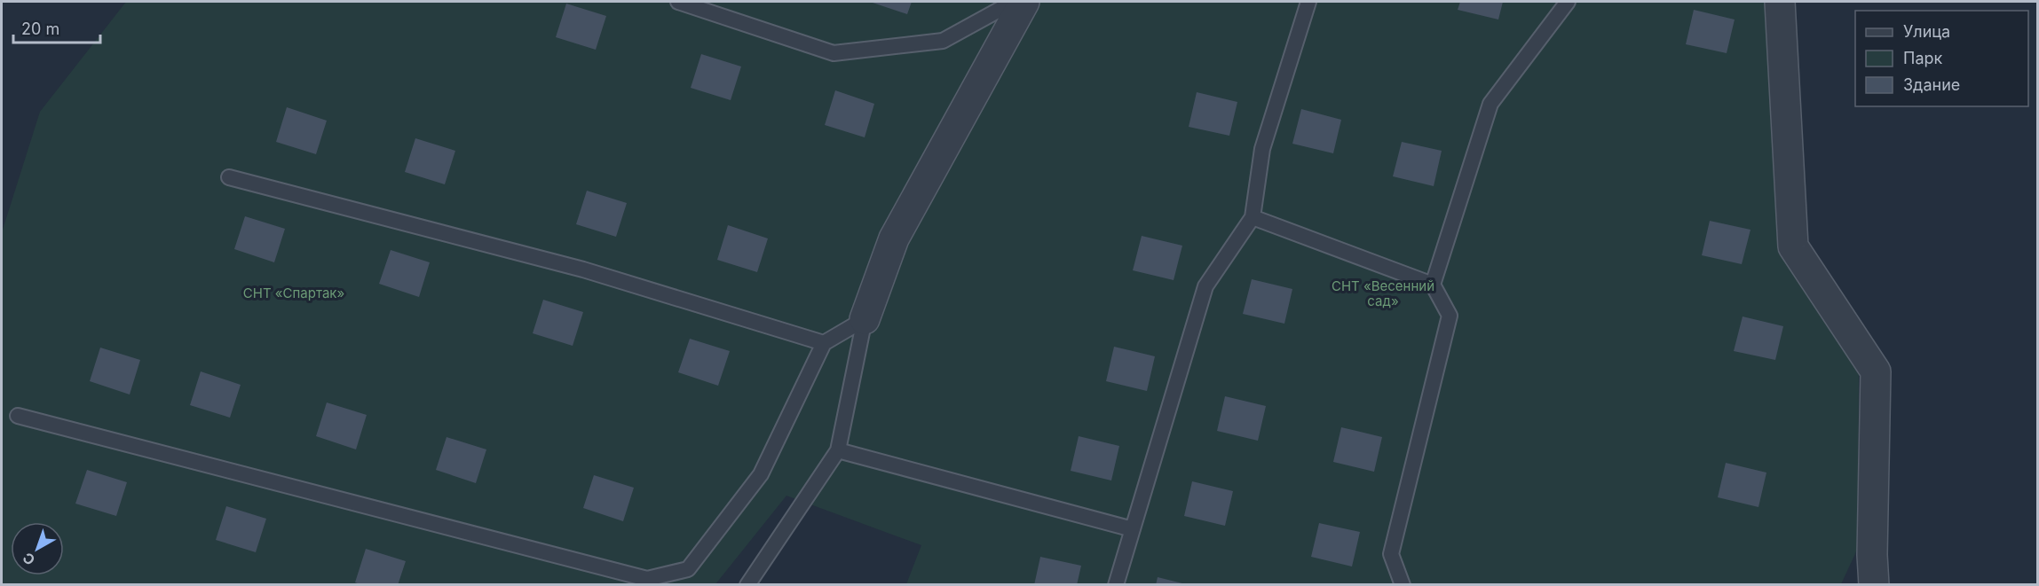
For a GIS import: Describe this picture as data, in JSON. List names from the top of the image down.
{
  "parks": ["СНТ «Весенний сад»", "СНТ «Спартак»"],
  "legend": ["Улица", "Парк", "Здание"],
  "scale_bar": "20 m",
  "north": "bottom left"
}
